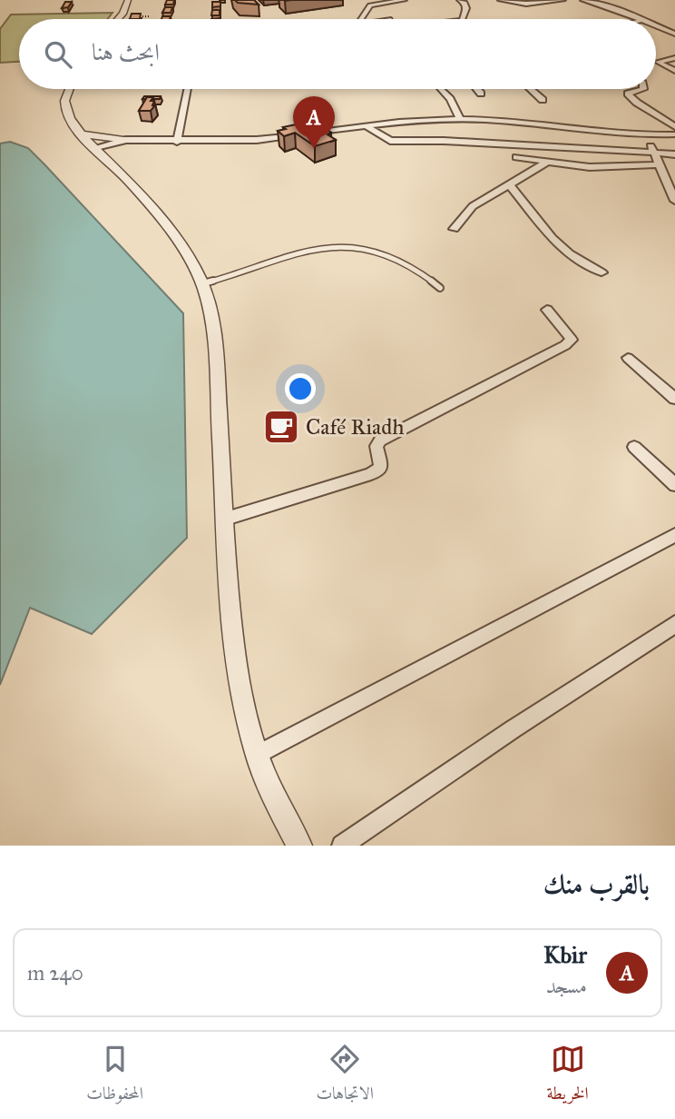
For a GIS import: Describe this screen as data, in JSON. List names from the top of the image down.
{
  "places": {
    "cafe": ["Café Riadh"]
  },
  "page": {
    "search": "ابحث هنا",
    "pins": "A",
    "heading": "بالقرب منك",
    "list": [
      {
        "mark": "A",
        "name": "Kbir",
        "note": "مسجد",
        "value": "240 m"
      }
    ],
    "nav": ["الخريطة", "الاتجاهات", "المحفوظات"]
  }
}
